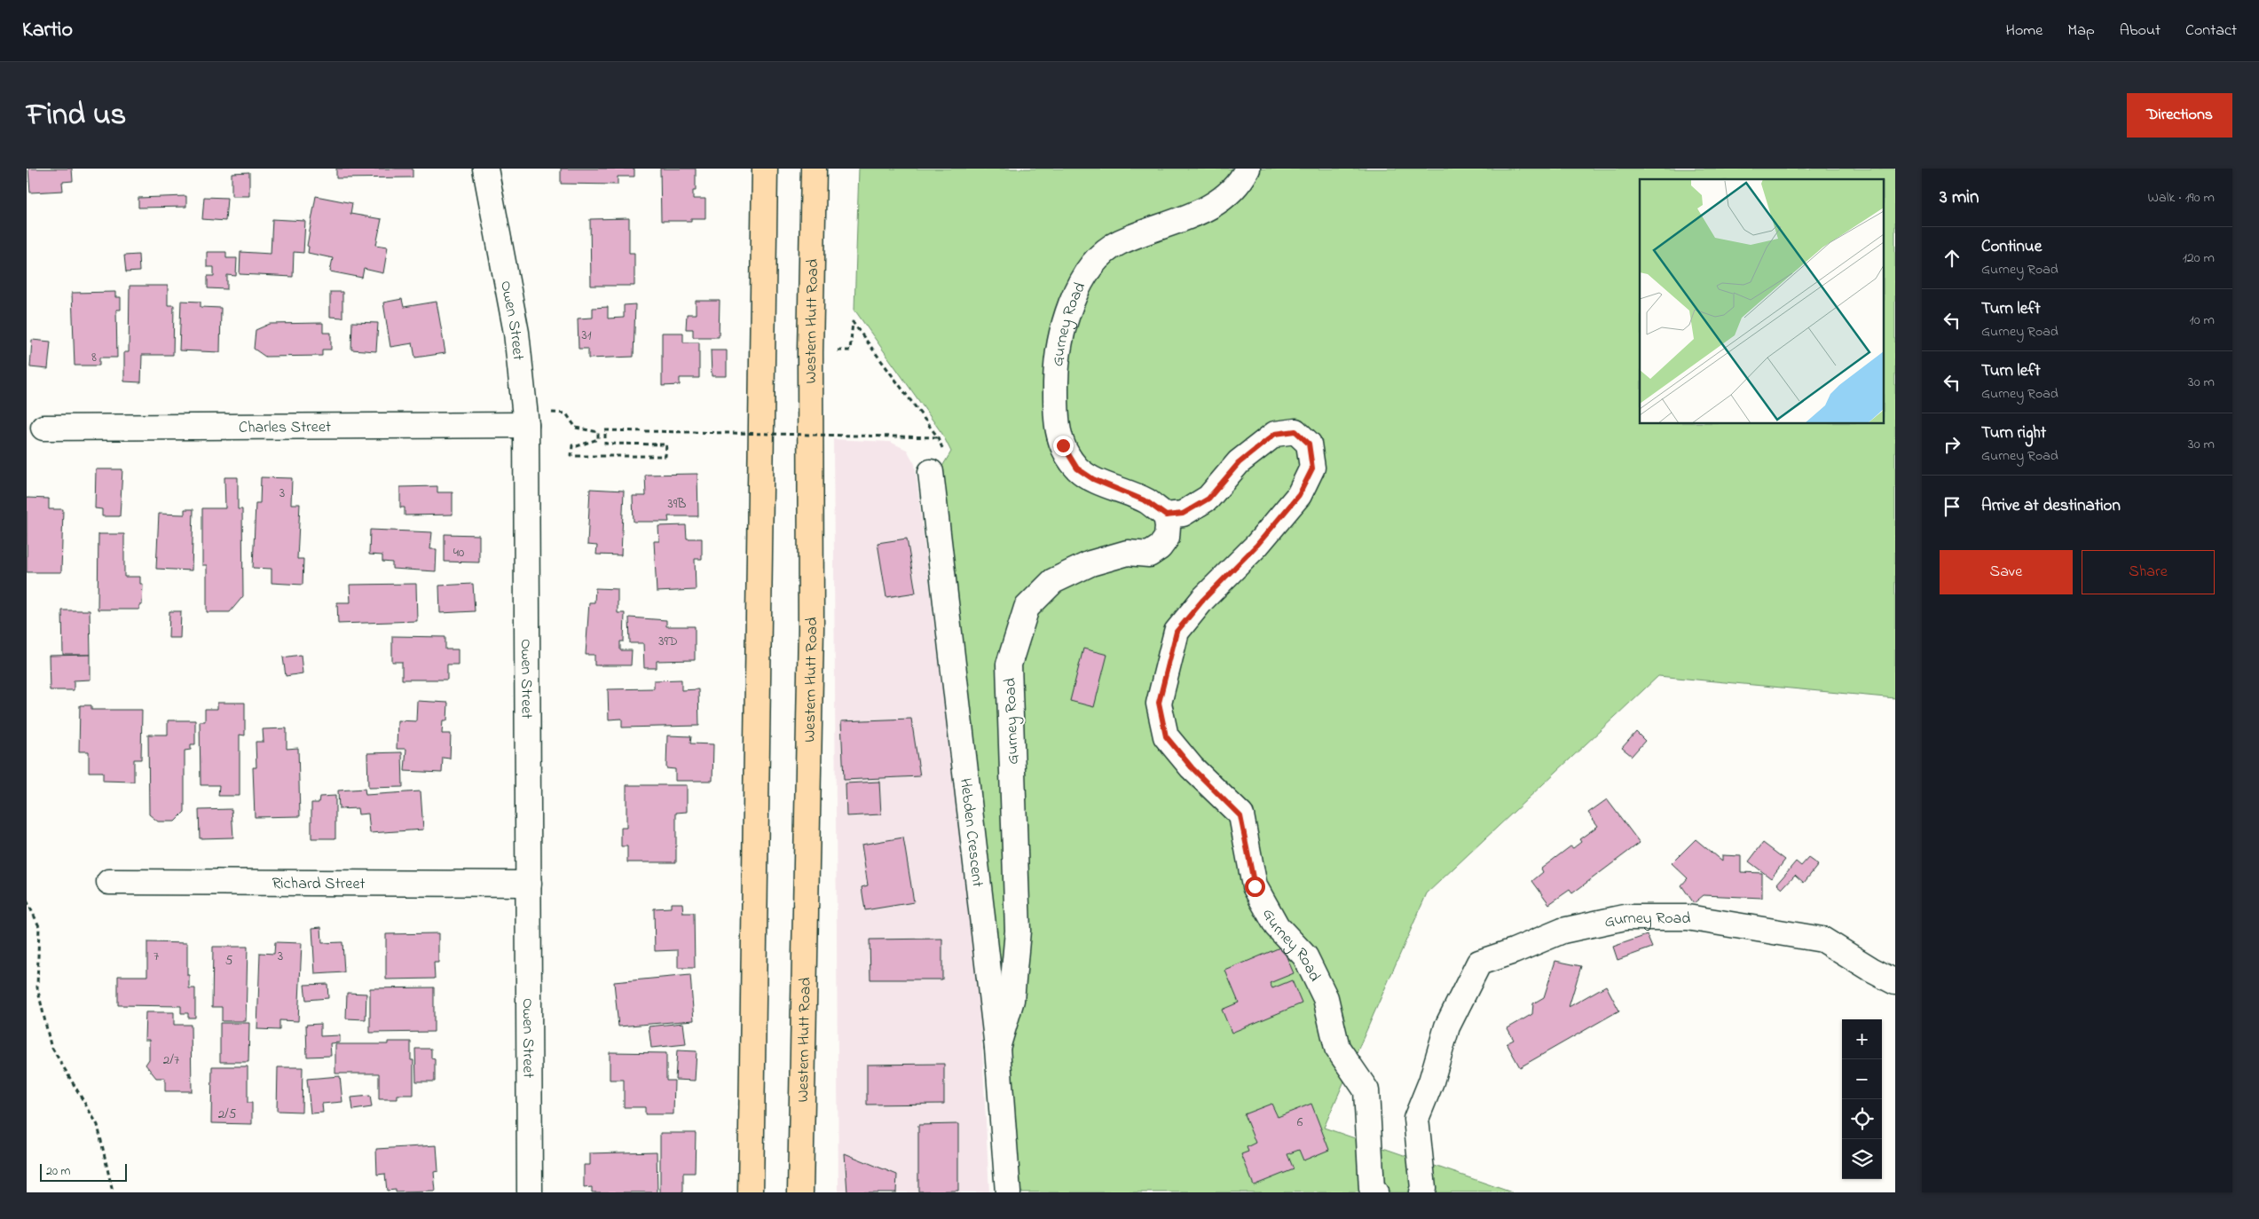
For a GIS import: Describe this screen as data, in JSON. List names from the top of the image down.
{
  "streets": {
    "highway": ["Western Hutt Road"],
    "street": [
      "Owen Street",
      "Gurney Road",
      "Charles Street",
      "Hebden Crescent",
      "Richard Street"
    ]
  },
  "crossings": [
    ["Owen Street", "Charles Street"],
    ["Owen Street", "Richard Street"],
    ["Gurney Road", "Hebden Crescent"]
  ],
  "house_numbers": [
    "31",
    "8",
    "3",
    "39B",
    "40",
    "39D",
    "7",
    "3",
    "5",
    "2/7",
    "2/5",
    "6"
  ],
  "scale_bar": "20 m",
  "page": {
    "header": "Kartio",
    "nav": [
      "Home",
      "Map",
      "About",
      "Contact"
    ],
    "title": "Find us",
    "buttons": [
      "Directions",
      ["Save", "Share"]
    ],
    "heading": ["3 min", "Walk · 190 m"],
    "list": [
      ["Continue", "Gurney Road", "120 m"],
      ["Turn left", "Gurney Road", "10 m"],
      ["Turn left", "Gurney Road", "30 m"],
      ["Turn right", "Gurney Road", "30 m"],
      "Arrive at destination"
    ],
    "map_buttons": ["+", "−"],
    "scale": "20 m"
  }
}
